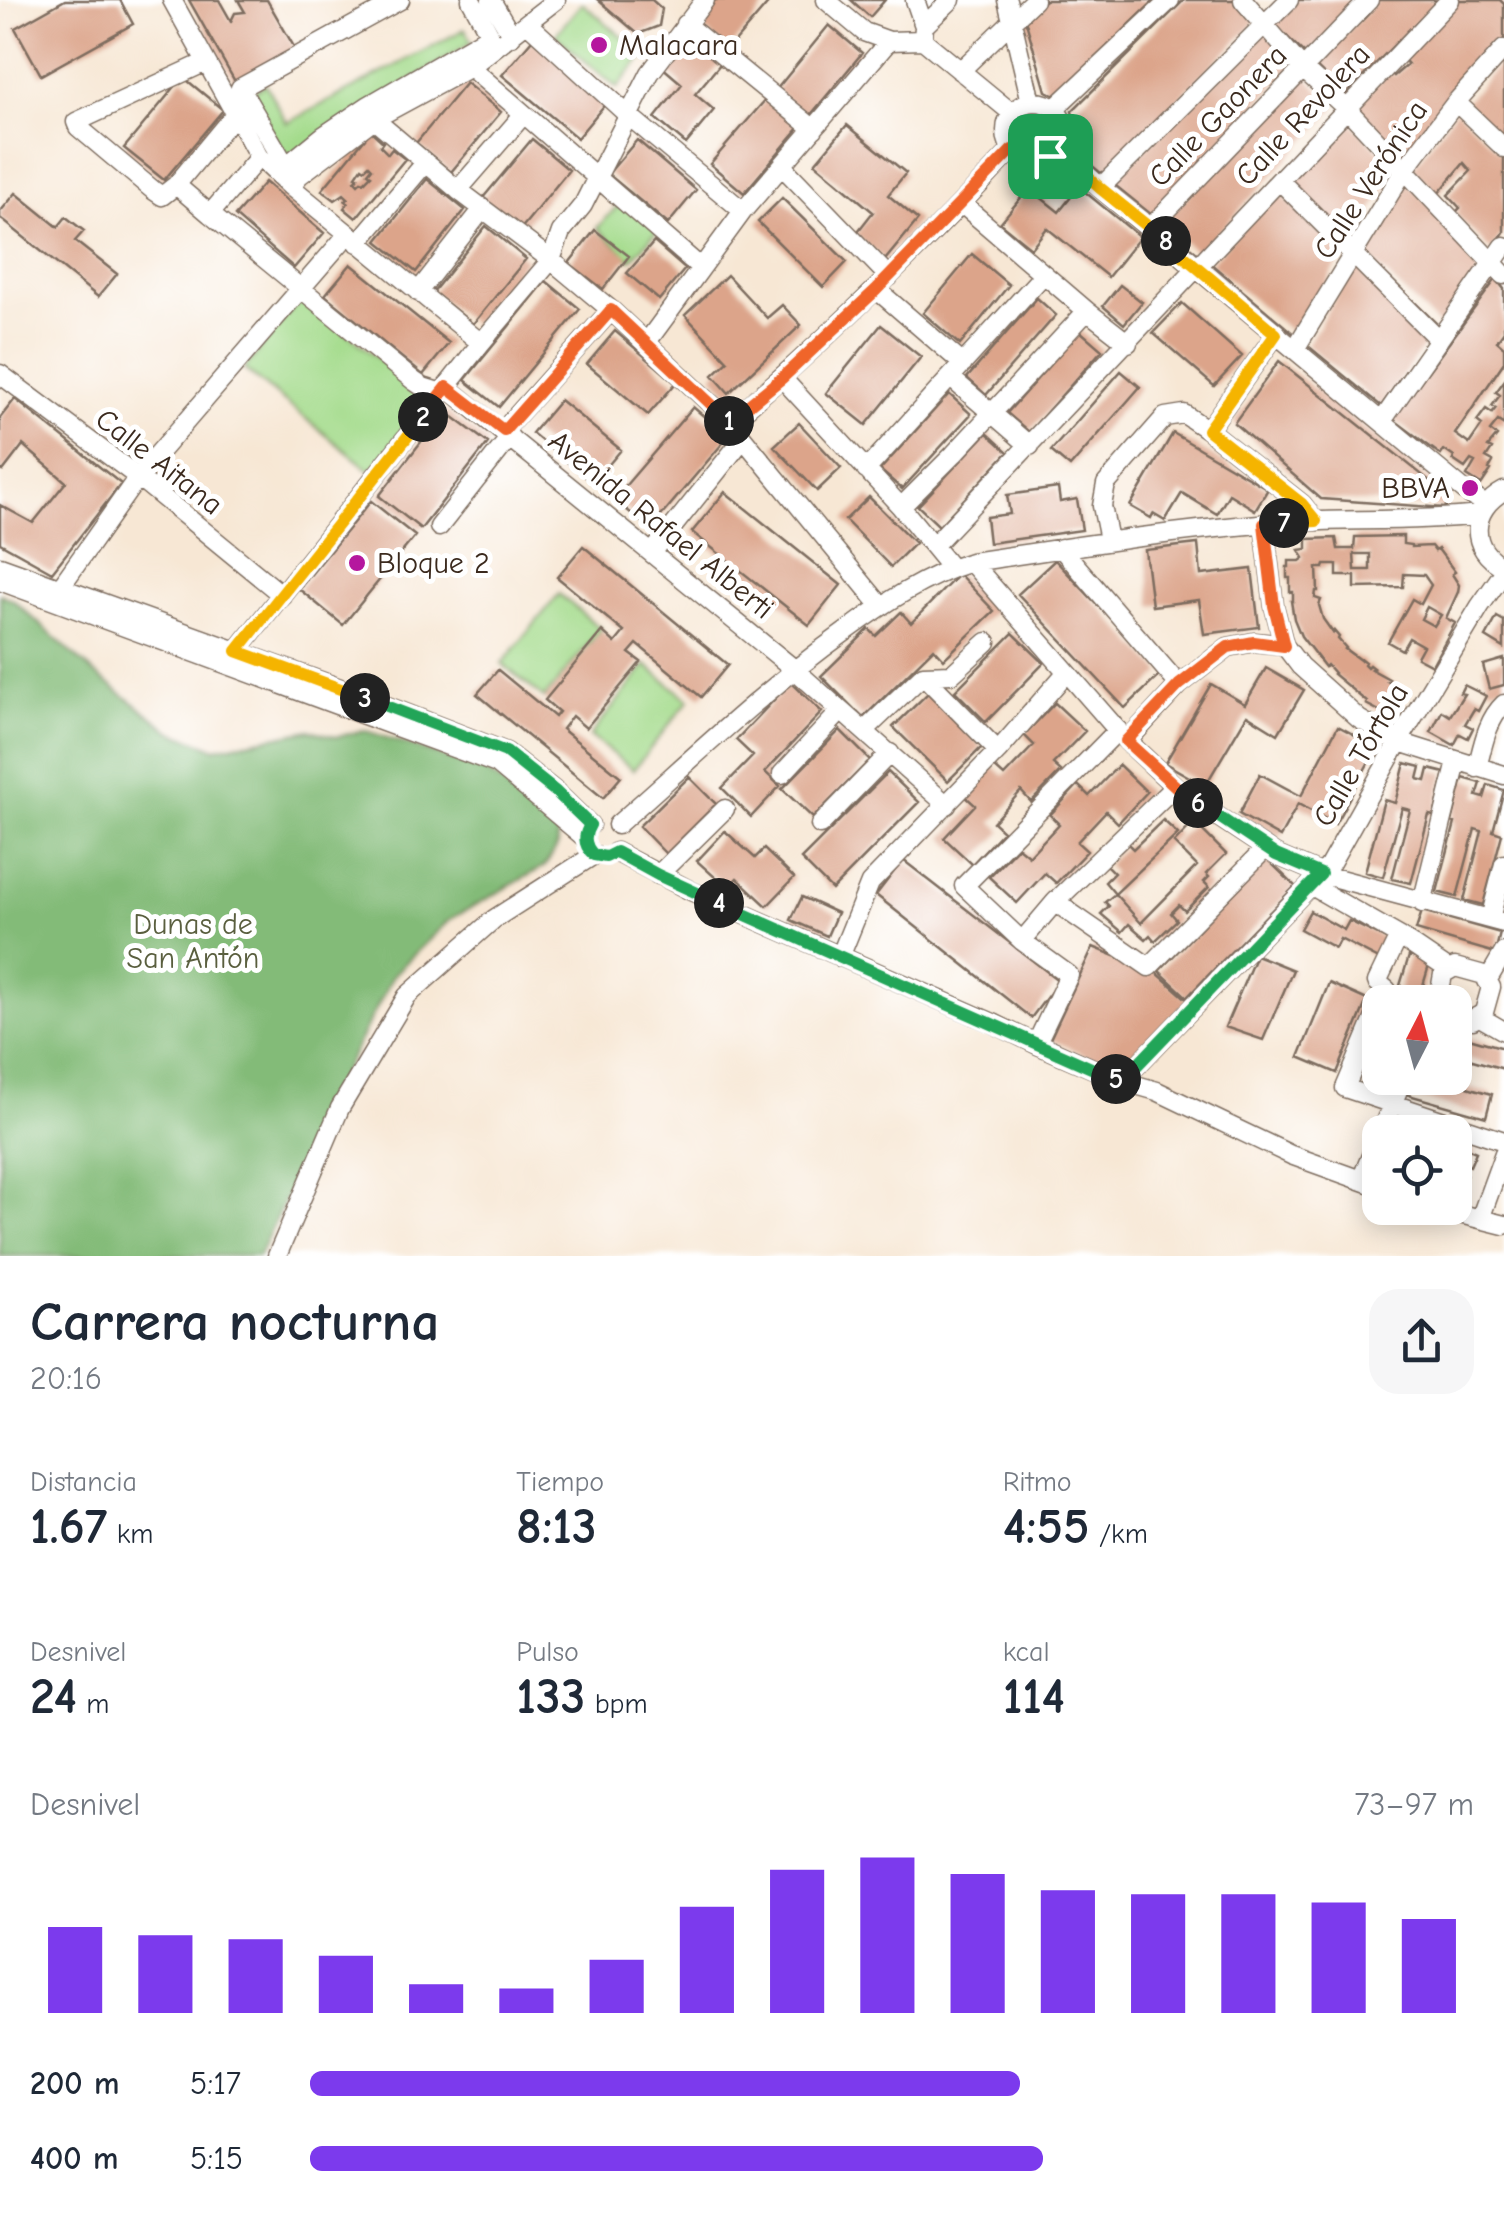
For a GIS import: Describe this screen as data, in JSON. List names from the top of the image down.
{
  "streets": {
    "street": [
      "Calle Revolera",
      "Calle Gaonera",
      "Calle Verónica",
      "Calle Aitana",
      "Avenida Rafael Alberti",
      "Calle Tórtola"
    ]
  },
  "parks": ["Dunas de San Antón"],
  "places": ["Malacara", "BBVA", "Bloque 2"],
  "north": "top",
  "page": {
    "pins": [
      "8",
      "2",
      "1",
      "7",
      "3",
      "6",
      "4",
      "5"
    ],
    "heading": ["Carrera nocturna", "20:16"],
    "stats": [
      ["Distancia", "1.67 km"],
      ["Tiempo", "8:13"],
      ["Ritmo", "4:55 /km"],
      ["Desnivel", "24 m"],
      ["Pulso", "133 bpm"],
      ["kcal", "114"]
    ],
    "chart": ["Desnivel", "73–97 m"],
    "list": [
      {
        "name": "200 m",
        "note": "5:17"
      },
      {
        "name": "400 m",
        "note": "5:15"
      }
    ]
  }
}
